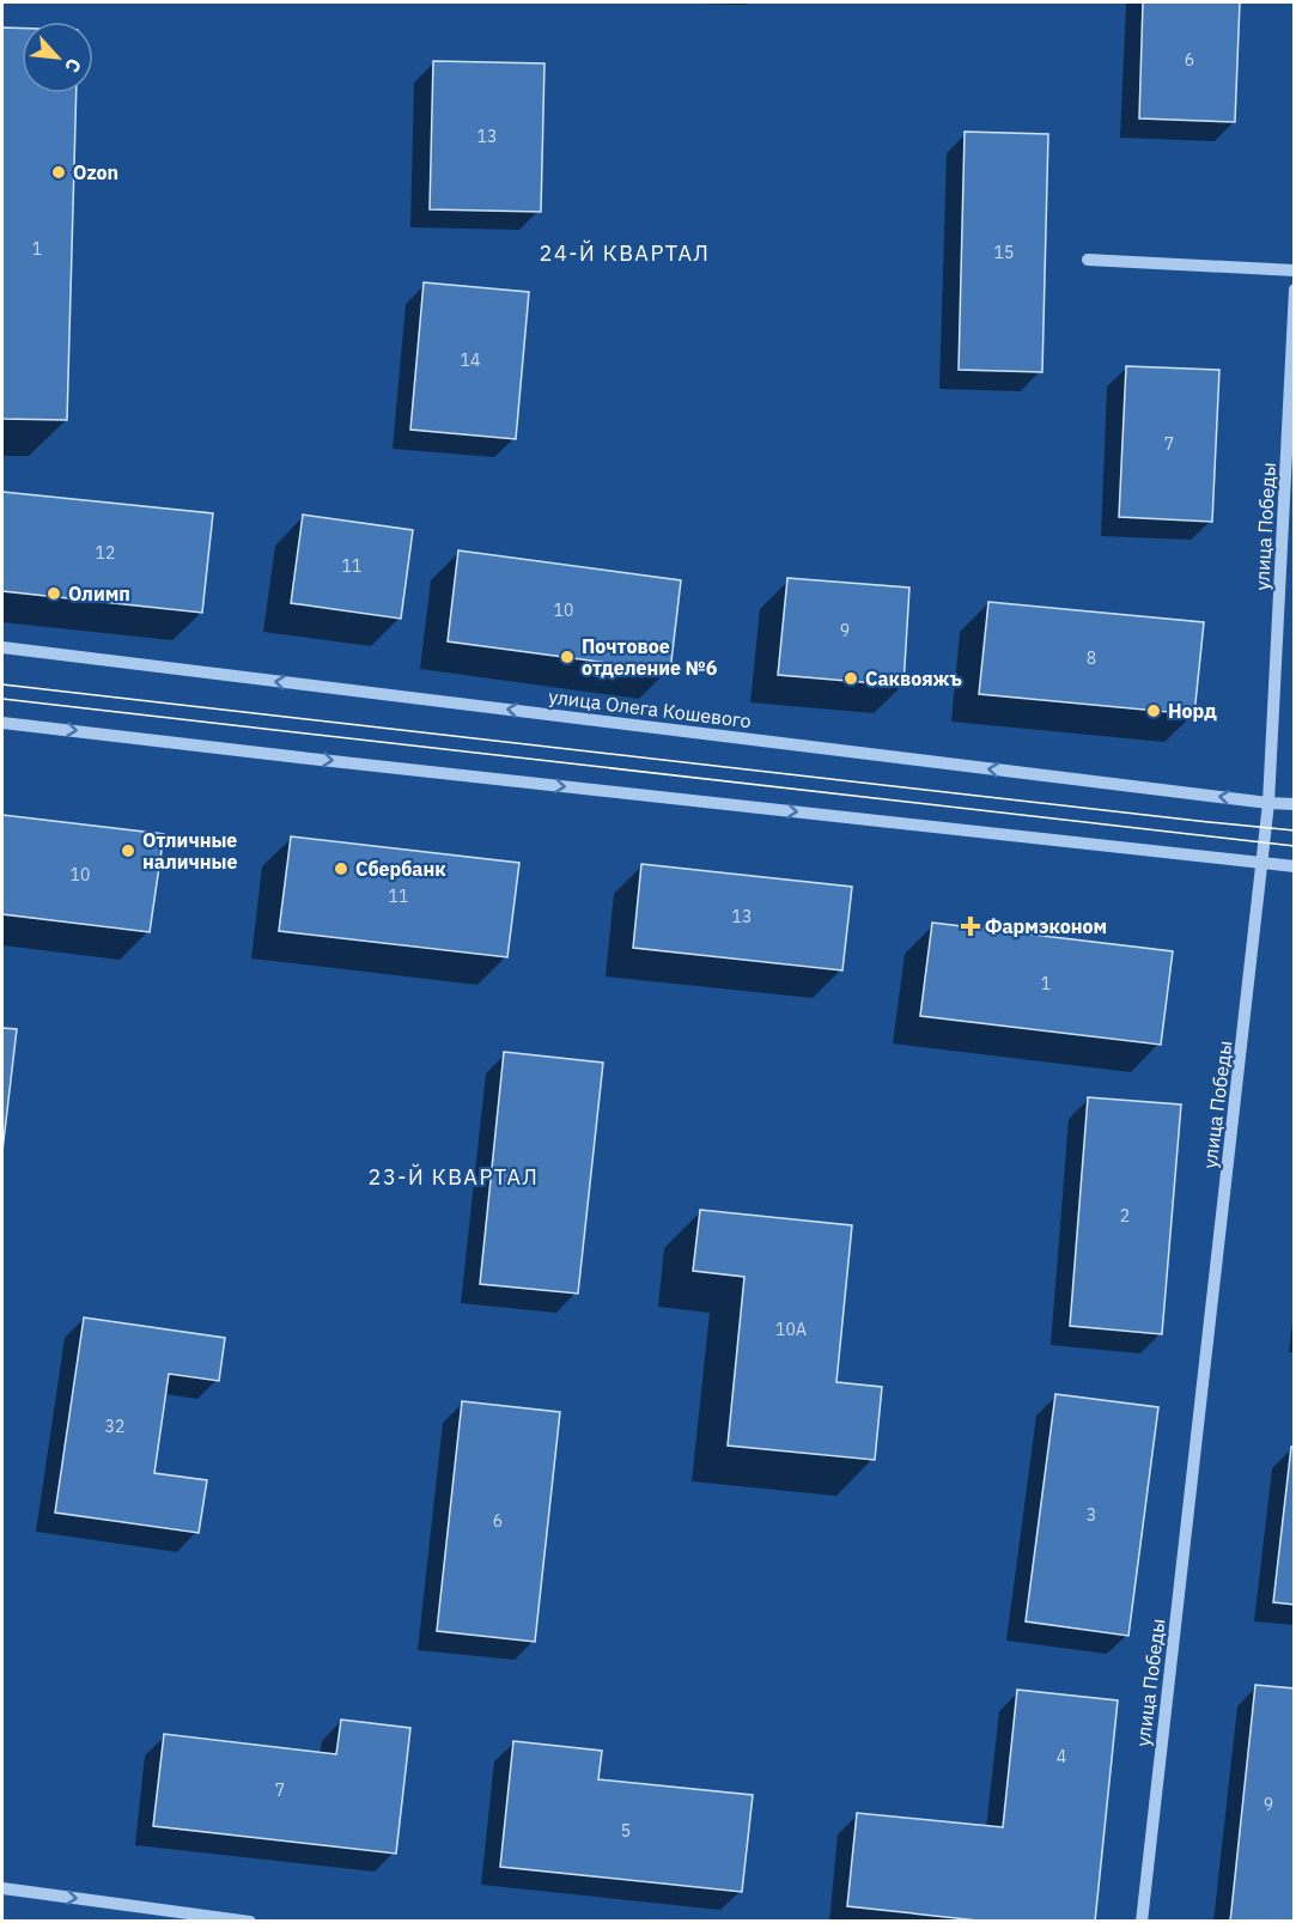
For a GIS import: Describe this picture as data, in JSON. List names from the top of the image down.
{
  "streets": {
    "street": ["улица Победы", "улица Олега Кошевого"]
  },
  "crossings": [
    ["улица Победы", "улица Олега Кошевого"]
  ],
  "districts": ["24-Й КВАРТАЛ", "23-Й КВАРТАЛ"],
  "places": {
    "other": [
      "Ozon",
      "Олимп",
      "Почтовое отделение №6",
      "Саквояжъ",
      "Норд",
      "Отличные наличные",
      "Сбербанк"
    ],
    "health": ["Фармэконом"]
  },
  "house_numbers": [
    "6",
    "13",
    "1",
    "15",
    "14",
    "7",
    "12",
    "11",
    "10",
    "9",
    "8",
    "10",
    "11",
    "13",
    "1",
    "2",
    "10А",
    "32",
    "3",
    "6",
    "4",
    "7",
    "9",
    "5"
  ],
  "north": "bottom right"
}
